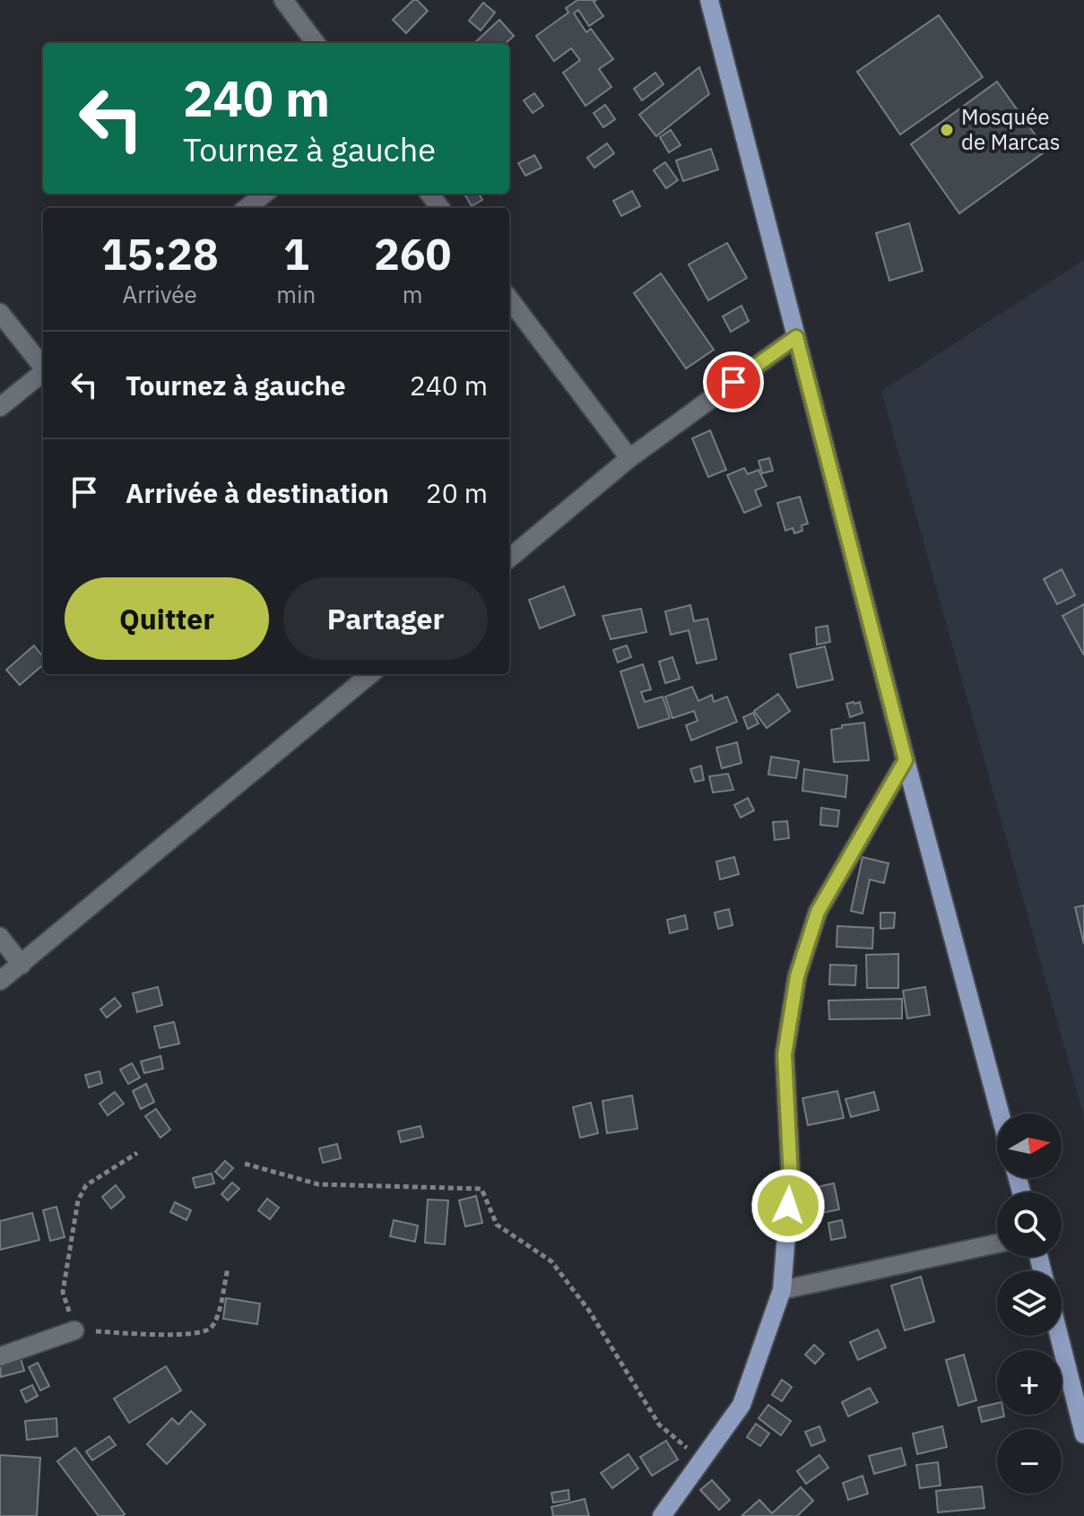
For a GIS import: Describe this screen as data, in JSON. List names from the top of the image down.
{
  "places": ["Mosquée de Marcas"],
  "north": "right",
  "page": {
    "turn": ["240 m", "Tournez à gauche"],
    "eta": [
      "15:28",
      "Arrivée",
      "1",
      "min",
      "260",
      "m"
    ],
    "list": [
      {
        "name": "Tournez à gauche",
        "value": "240 m"
      },
      {
        "name": "Arrivée à destination",
        "value": "20 m"
      }
    ],
    "buttons": ["Quitter", "Partager"],
    "map_buttons": ["+", "−"]
  }
}
